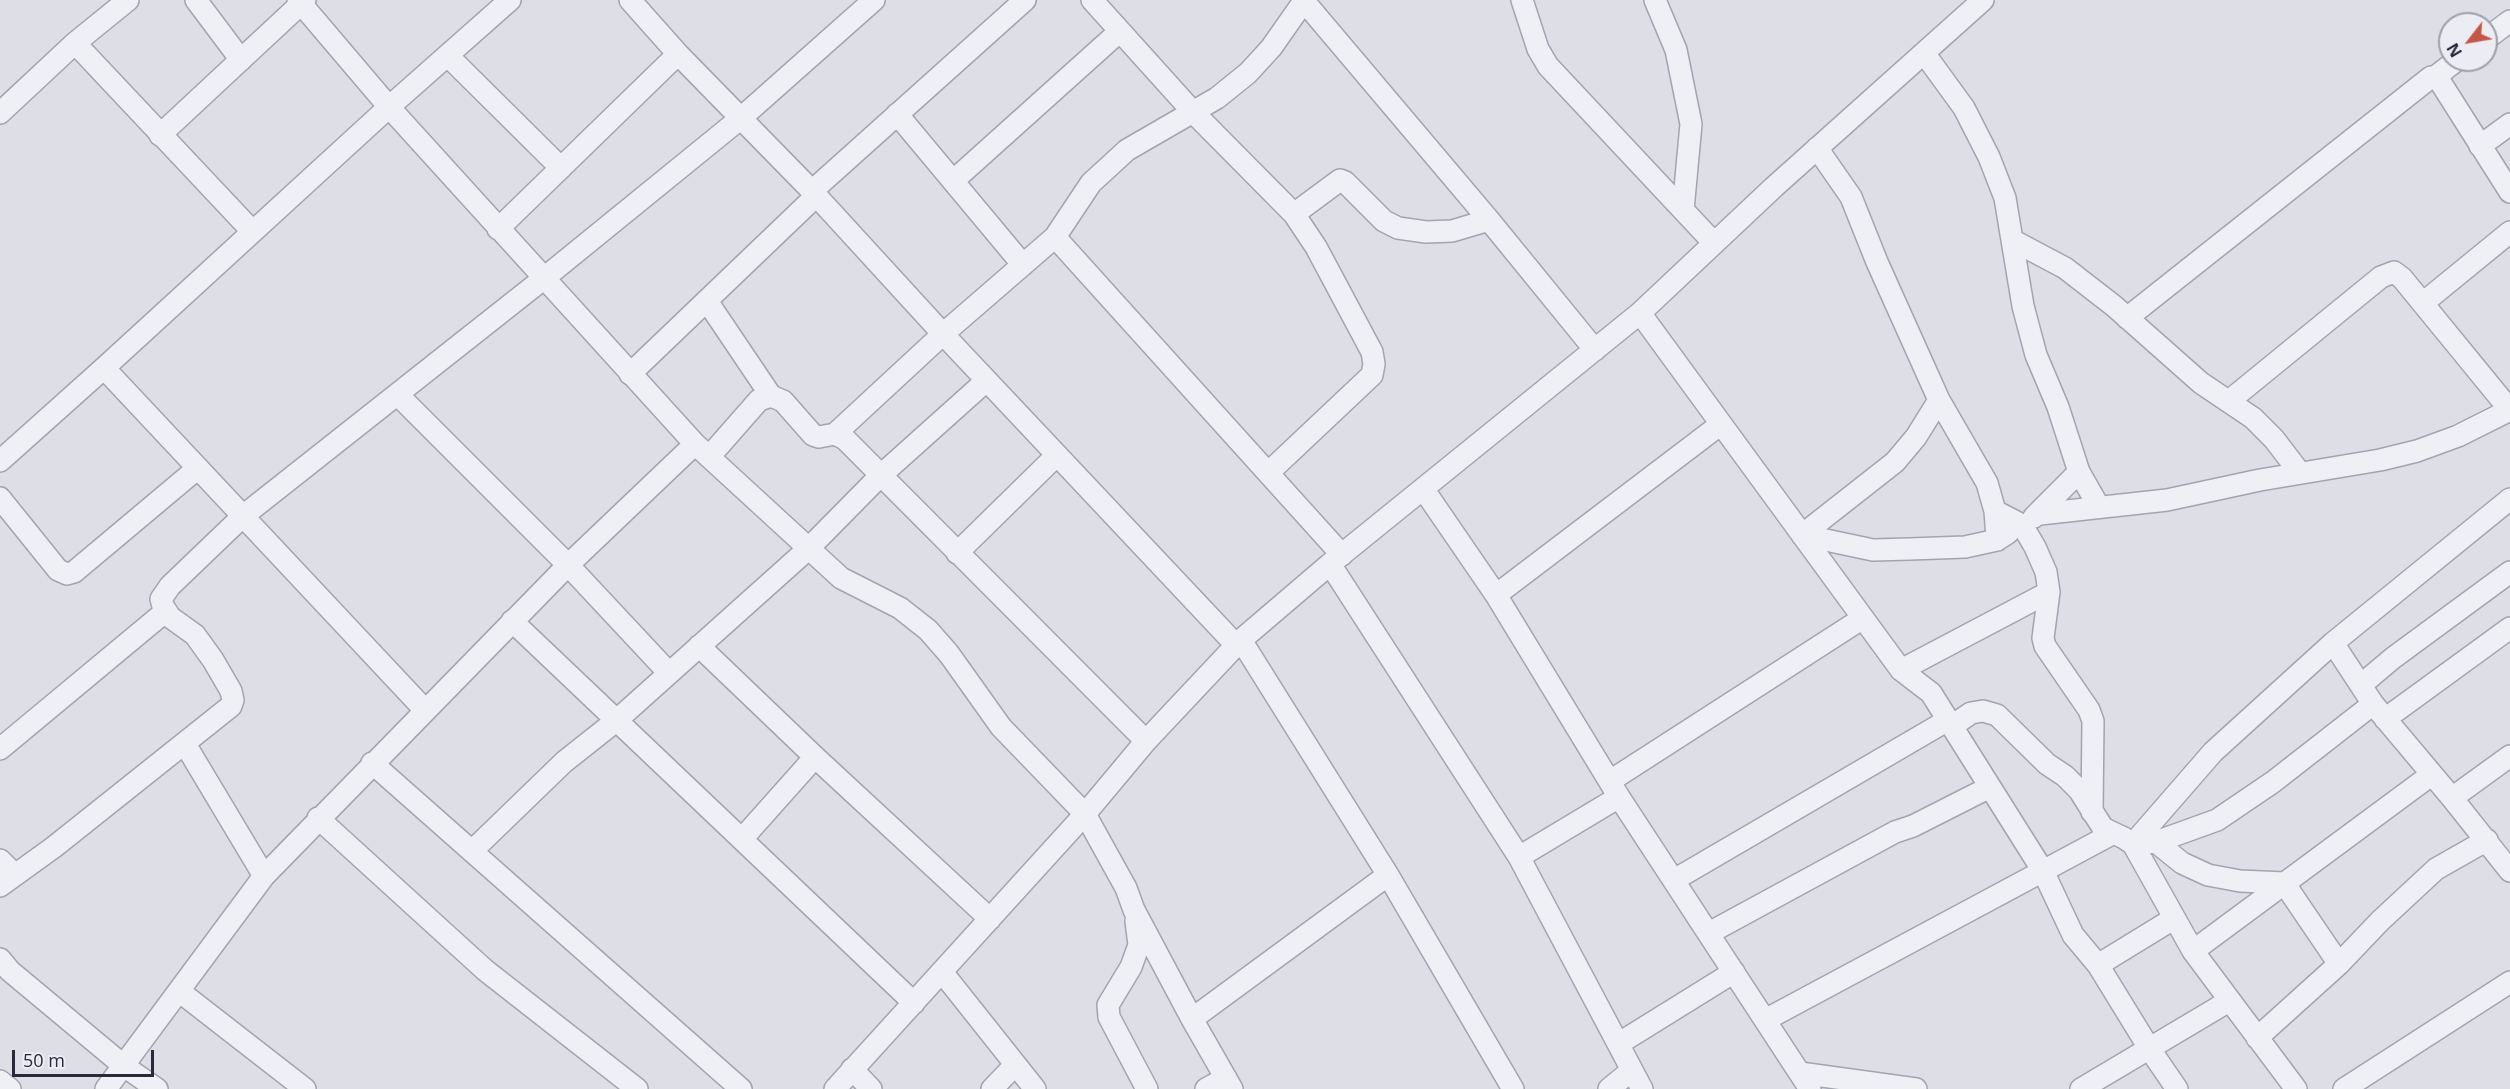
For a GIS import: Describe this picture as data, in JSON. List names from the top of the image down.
{
  "scale_bar": "50 m",
  "north": "bottom left"
}
